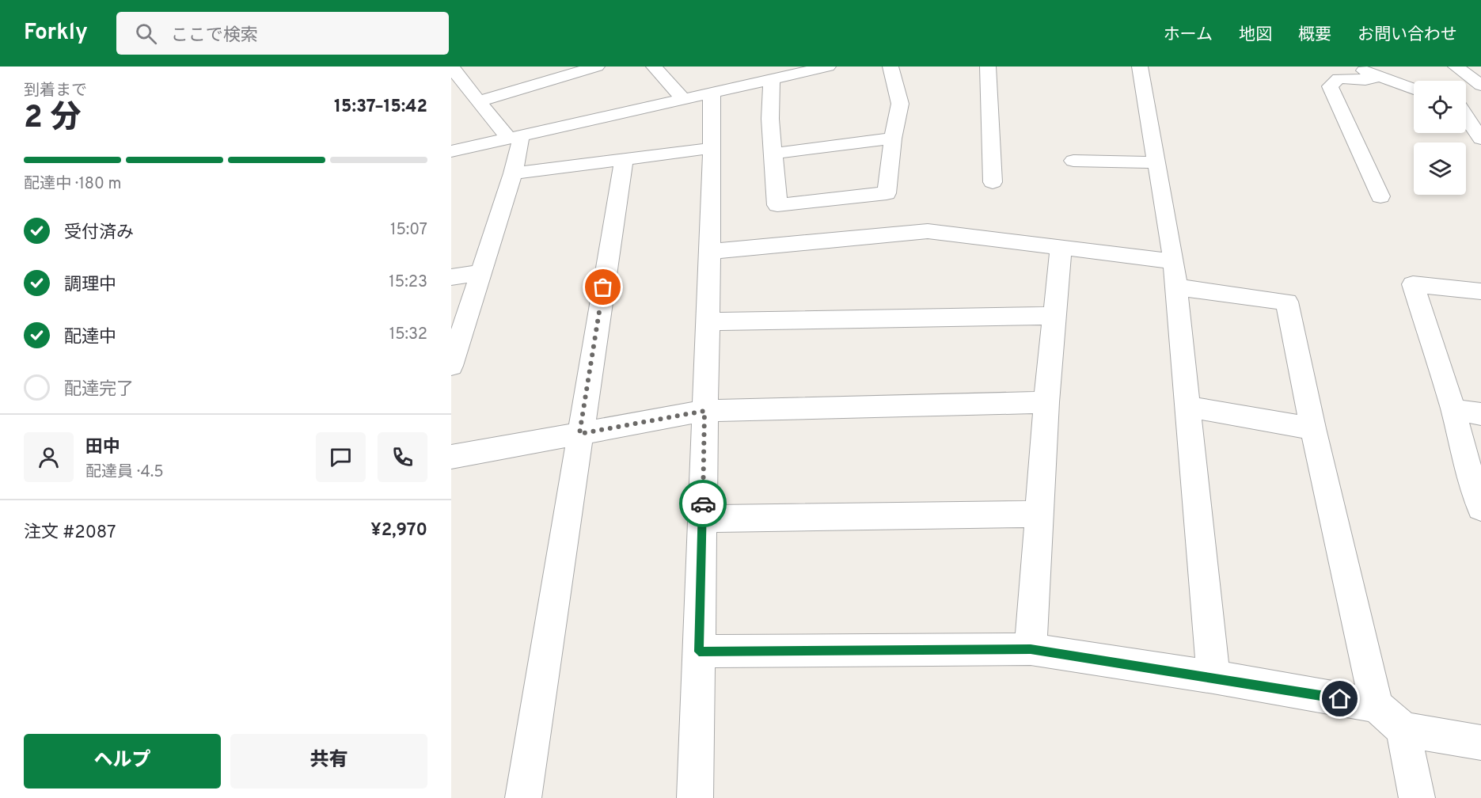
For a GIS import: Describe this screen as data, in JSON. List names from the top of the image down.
{
  "page": {
    "header": "Forkly",
    "search": "ここで検索",
    "nav": [
      "ホーム",
      "地図",
      "概要",
      "お問い合わせ"
    ],
    "heading": ["2 分", "到着まで", "15:37–15:42"],
    "panel": [
      "田中",
      "配達員 · 4.5",
      "注文 #2087",
      "¥2,970"
    ],
    "bar": "配達中 · 180 m",
    "list": [
      ["受付済み", "15:07"],
      ["調理中", "15:23"],
      ["配達中", "15:32"],
      "配達完了"
    ],
    "buttons": ["ヘルプ", "共有"]
  }
}
